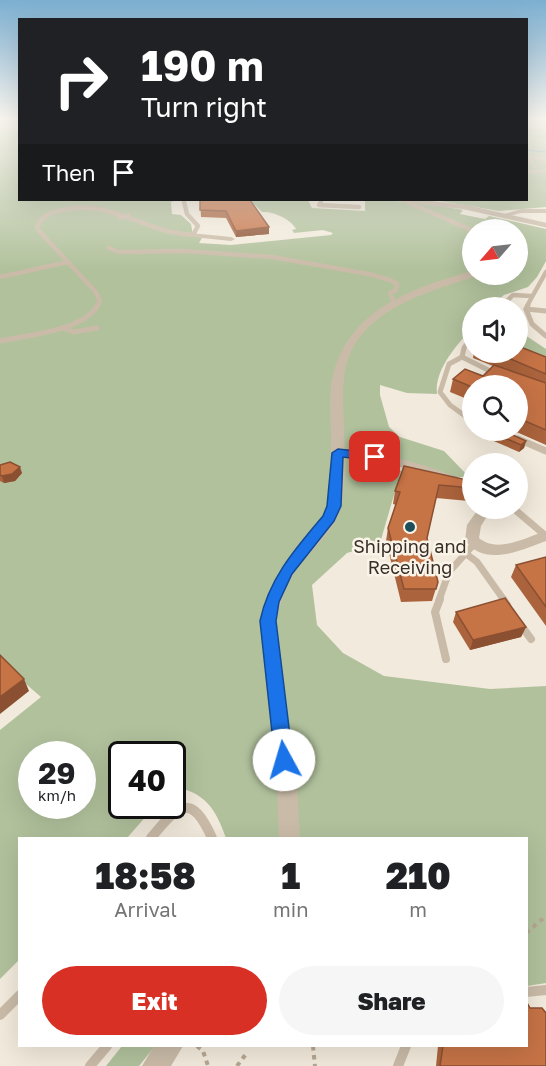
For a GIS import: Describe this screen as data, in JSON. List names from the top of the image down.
{
  "places": ["Shipping and Receiving"],
  "north": "bottom left",
  "page": {
    "turn": ["190 m", "Turn right"],
    "then": "Then",
    "speed": "29 km/h",
    "limit": "40",
    "eta": [
      "18:58",
      "Arrival",
      "1",
      "min",
      "210",
      "m"
    ],
    "buttons": ["Exit", "Share"]
  }
}
